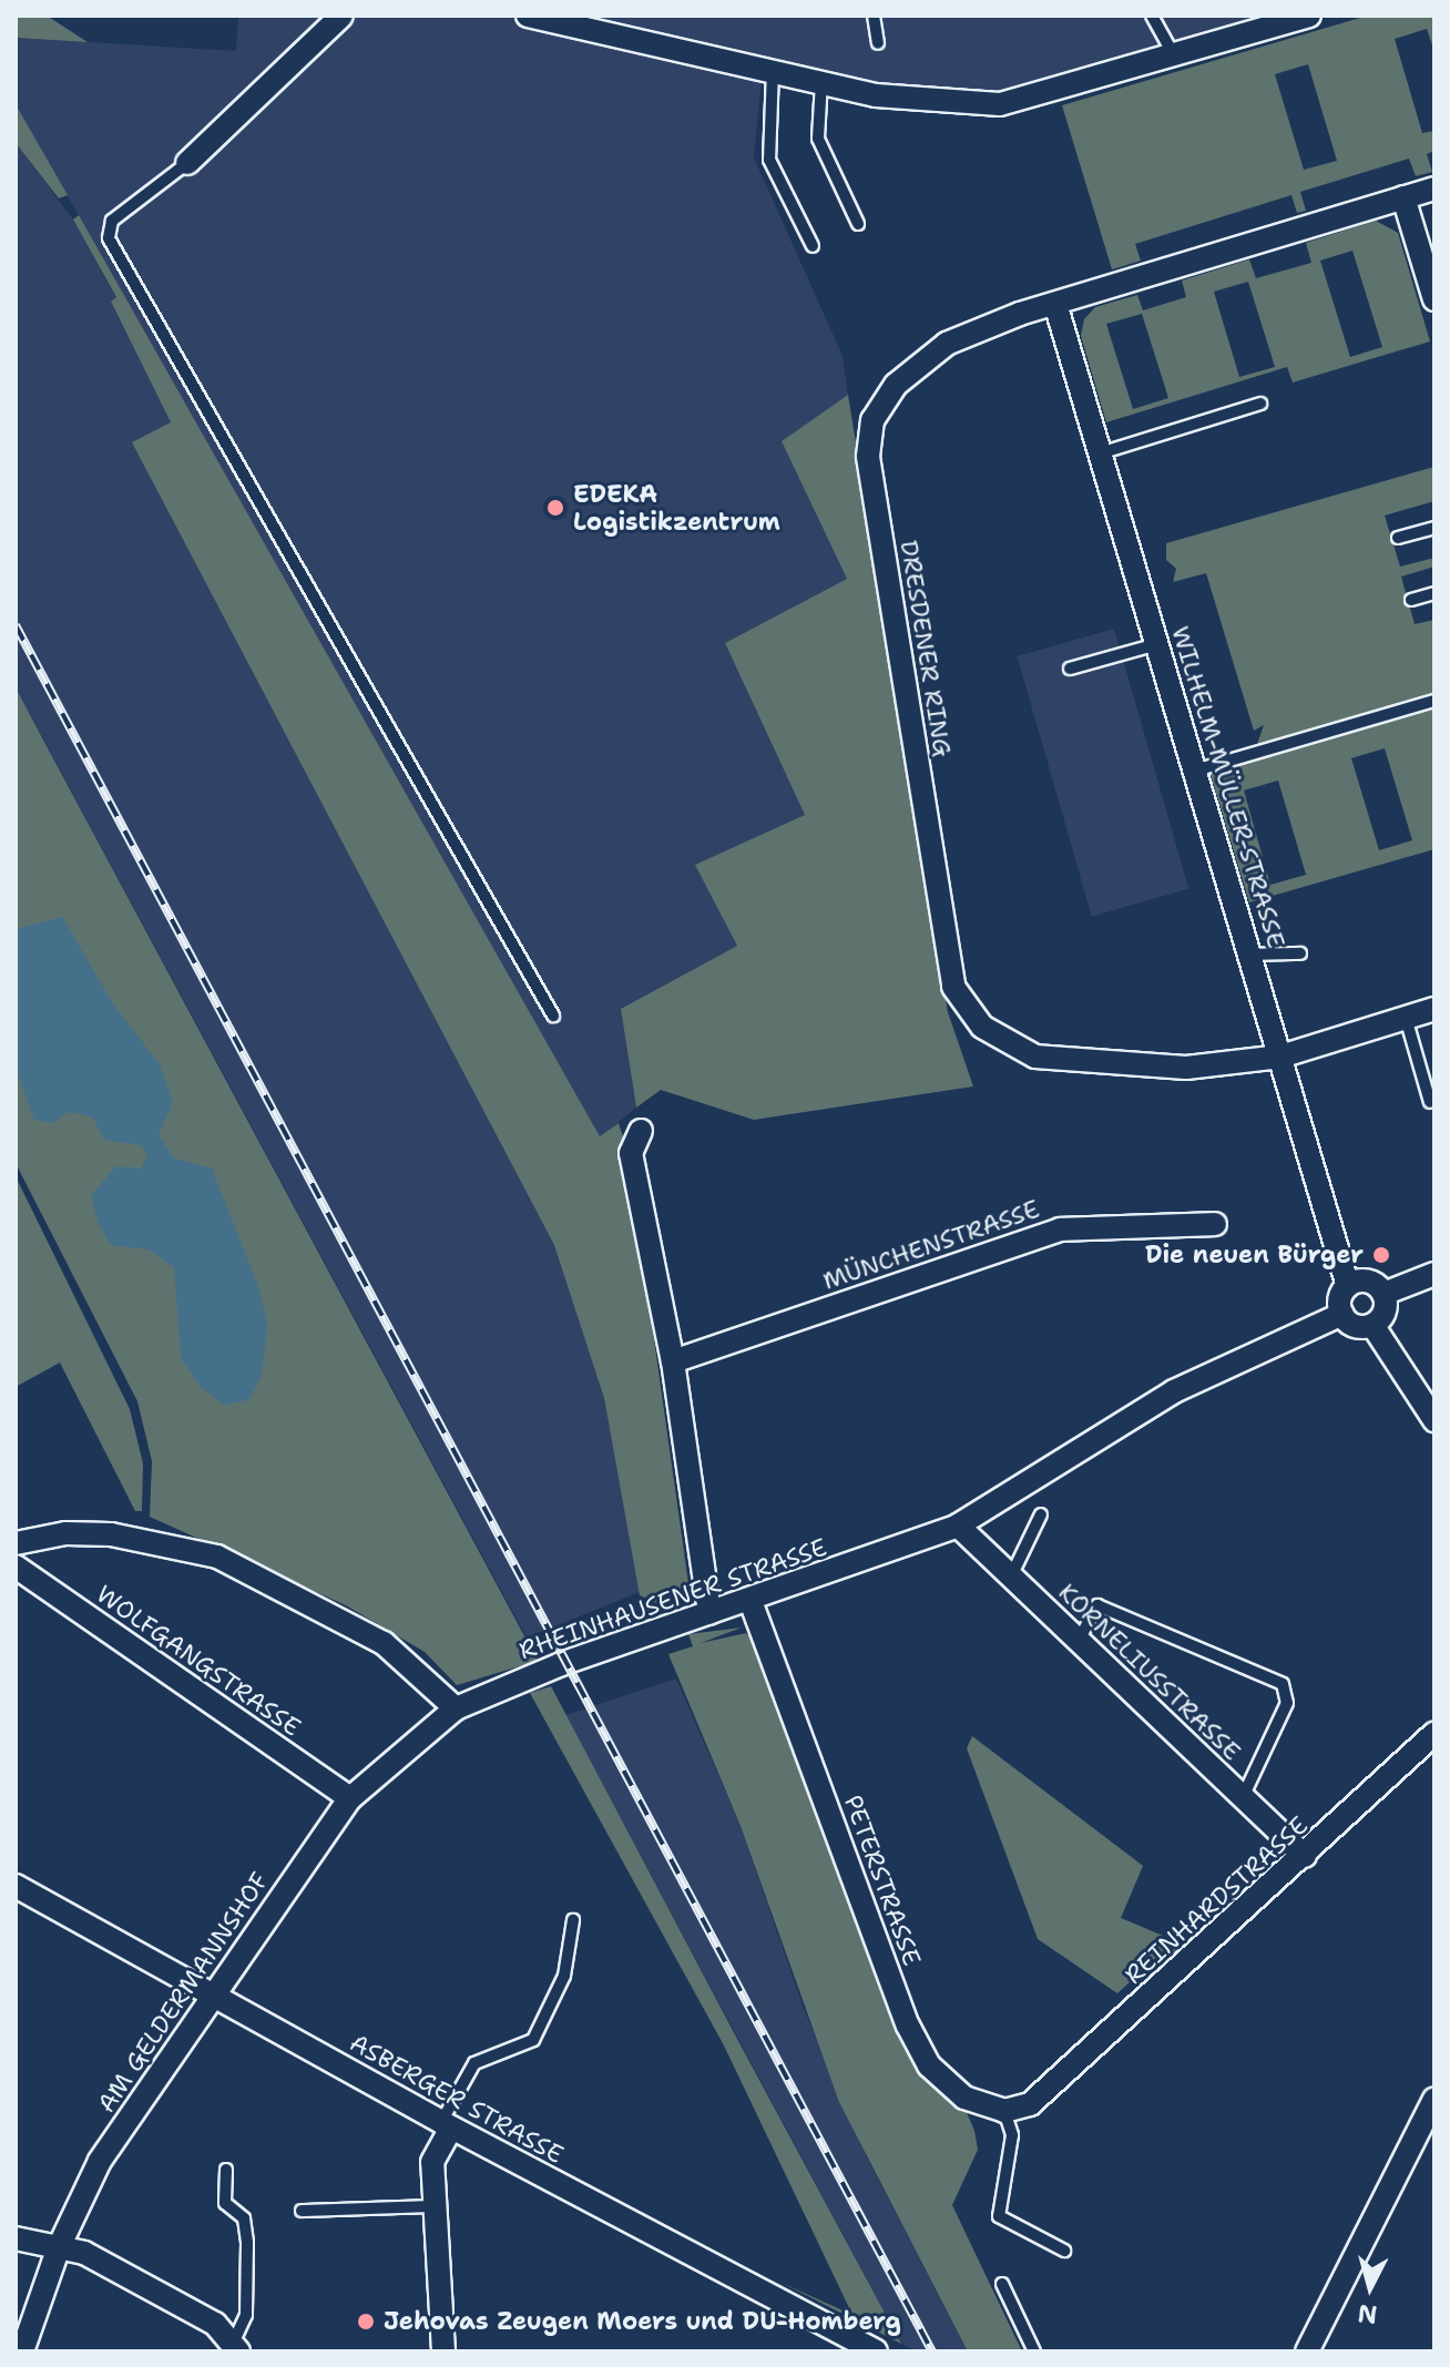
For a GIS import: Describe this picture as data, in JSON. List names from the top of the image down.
{
  "streets": {
    "street": [
      "DRESDENER RING",
      "WILHELM-MÜLLER-STRASSE",
      "MÜNCHENSTRASSE",
      "RHEINHAUSENER STRASSE",
      "WOLFGANGSTRASSE",
      "KORNELIUSSTRASSE",
      "PETERSTRASSE",
      "REINHARDSTRASSE",
      "AM GELDERMANNSHOF",
      "ASBERGER STRASSE"
    ]
  },
  "crossings": [
    ["DRESDENER RING", "WILHELM-MÜLLER-STRASSE"],
    ["WILHELM-MÜLLER-STRASSE", "RHEINHAUSENER STRASSE"],
    ["RHEINHAUSENER STRASSE", "KORNELIUSSTRASSE"],
    ["RHEINHAUSENER STRASSE", "PETERSTRASSE"],
    ["RHEINHAUSENER STRASSE", "AM GELDERMANNSHOF"],
    ["WOLFGANGSTRASSE", "AM GELDERMANNSHOF"],
    ["KORNELIUSSTRASSE", "REINHARDSTRASSE"],
    ["PETERSTRASSE", "REINHARDSTRASSE"],
    ["AM GELDERMANNSHOF", "ASBERGER STRASSE"]
  ],
  "places": ["EDEKA Logistikzentrum", "Die neuen Bürger", "Jehovas Zeugen Moers und DU-Homberg"],
  "north": "bottom"
}
